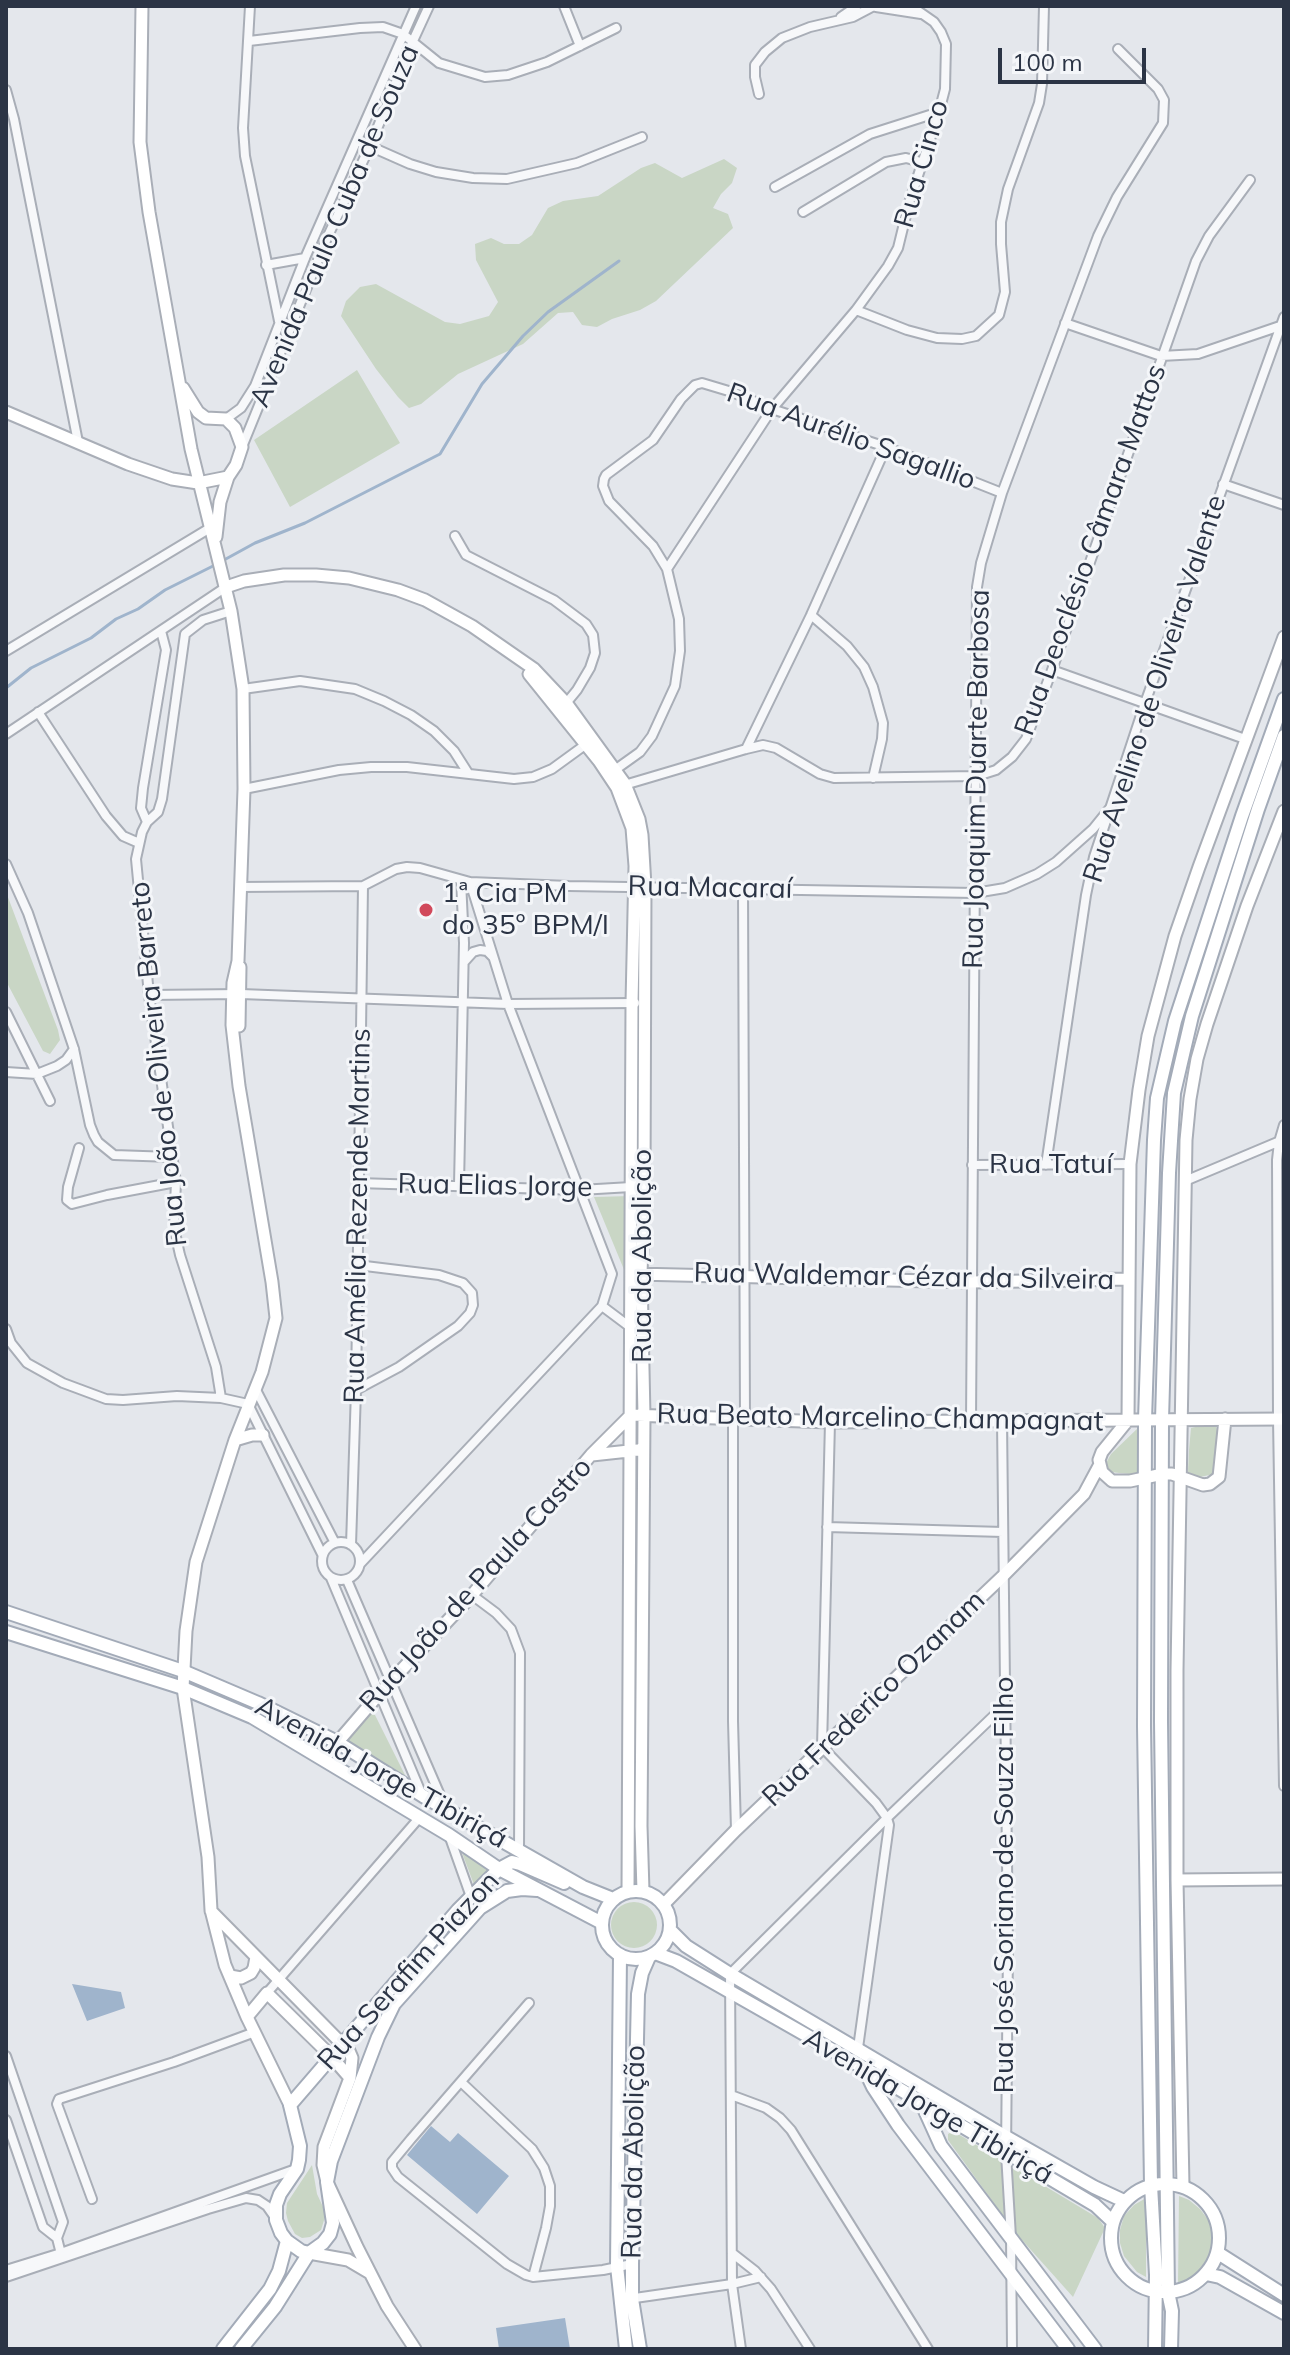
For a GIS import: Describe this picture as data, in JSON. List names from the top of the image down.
{
  "streets": {
    "main road": [
      "Rua da Abolição",
      "Rua Waldemar Cézar da Silveira",
      "Rua Beato Marcelino Champagnat",
      "Rua João de Paula Castro",
      "Rua Frederico Ozanam",
      "Avenida Jorge Tibiriçá",
      "Rua Serafim Piazon"
    ],
    "street": [
      "Rua Cinco",
      "Avenida Paulo Cuba de Souza",
      "Rua Aurélio Sagallio",
      "Rua Deoclésio Câmara Mattos",
      "Rua Avelino de Oliveira Valente",
      "Rua Joaquim Duarte Barbosa",
      "Rua Macaraí",
      "Rua João de Oliveira Barreto",
      "Rua Tatuí",
      "Rua Elias Jorge",
      "Rua Amélia Rezende Martins",
      "Rua José Soriano de Souza Filho"
    ]
  },
  "crossings": [
    ["Rua Cinco", "Rua Aurélio Sagallio"],
    ["Rua Aurélio Sagallio", "Rua Joaquim Duarte Barbosa"],
    ["Rua Deoclésio Câmara Mattos", "Rua Joaquim Duarte Barbosa"],
    ["Rua Avelino de Oliveira Valente", "Rua Macaraí"],
    ["Rua Avelino de Oliveira Valente", "Rua Tatuí"],
    ["Rua Joaquim Duarte Barbosa", "Rua Macaraí"],
    ["Rua Joaquim Duarte Barbosa", "Rua Tatuí"],
    ["Rua Joaquim Duarte Barbosa", "Rua Waldemar Cézar da Silveira"],
    ["Rua Joaquim Duarte Barbosa", "Rua Beato Marcelino Champagnat"],
    ["Rua Macaraí", "Rua Amélia Rezende Martins"],
    ["Rua Macaraí", "Rua da Abolição"],
    ["Rua Elias Jorge", "Rua Amélia Rezende Martins"],
    ["Rua Elias Jorge", "Rua da Abolição"],
    ["Rua da Abolição", "Rua Waldemar Cézar da Silveira"],
    ["Rua da Abolição", "Rua Beato Marcelino Champagnat"],
    ["Rua da Abolição", "Rua João de Paula Castro"],
    ["Rua da Abolição", "Rua Frederico Ozanam"],
    ["Rua da Abolição", "Avenida Jorge Tibiriçá"],
    ["Rua Beato Marcelino Champagnat", "Rua João de Paula Castro"],
    ["Rua Beato Marcelino Champagnat", "Rua Frederico Ozanam"],
    ["Rua Beato Marcelino Champagnat", "Rua José Soriano de Souza Filho"],
    ["Rua João de Paula Castro", "Avenida Jorge Tibiriçá"],
    ["Rua Frederico Ozanam", "Avenida Jorge Tibiriçá"],
    ["Rua Frederico Ozanam", "Rua José Soriano de Souza Filho"],
    ["Avenida Jorge Tibiriçá", "Rua José Soriano de Souza Filho"],
    ["Avenida Jorge Tibiriçá", "Rua Serafim Piazon"]
  ],
  "places": ["1ª Cia PM do 35º BPM/I"],
  "scale_bar": "100 m"
}
